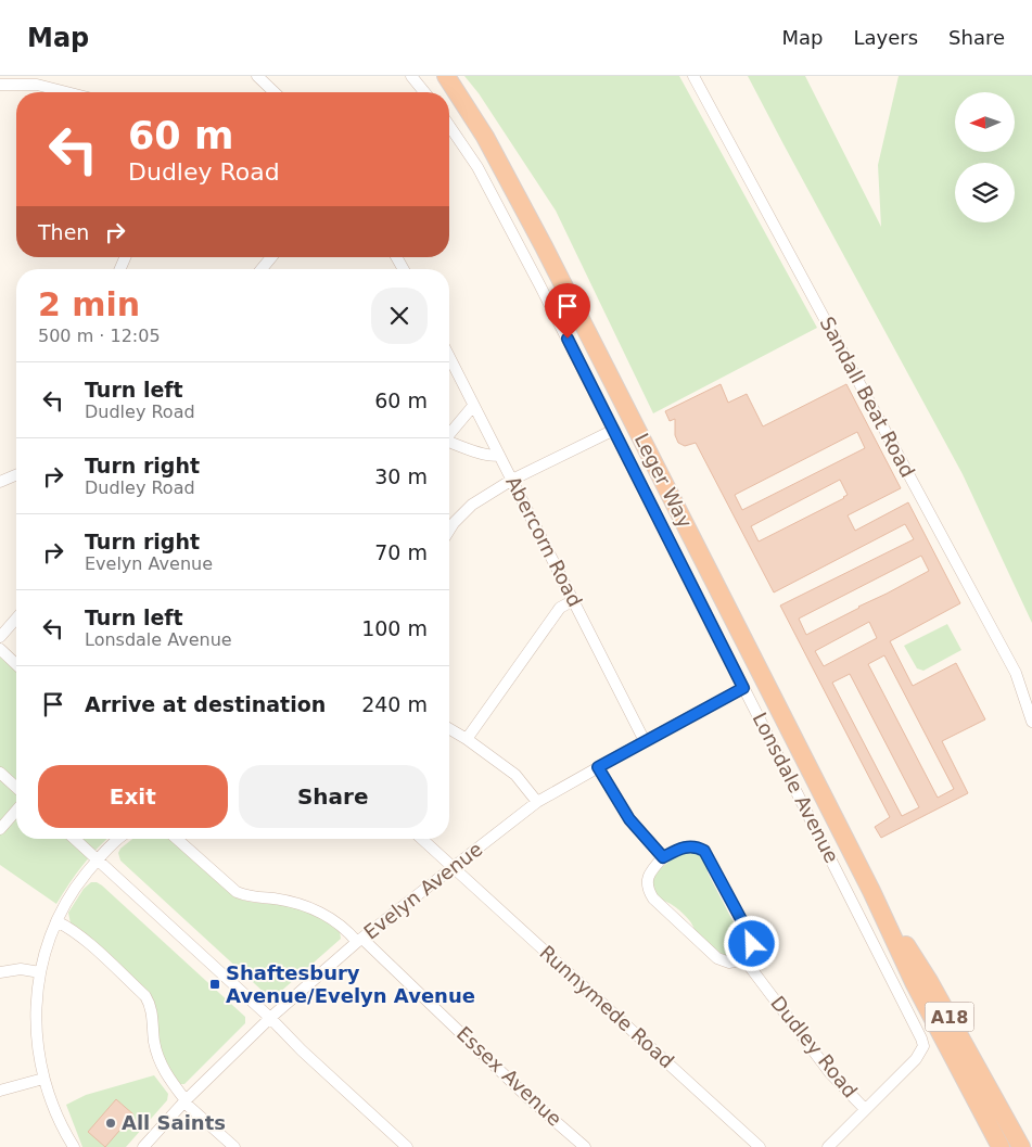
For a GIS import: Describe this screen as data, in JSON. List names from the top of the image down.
{
  "streets": {
    "highway": ["Leger Way", "A18"],
    "street": [
      "Sandall Beat Road",
      "Abercorn Road",
      "Lonsdale Avenue",
      "Evelyn Avenue",
      "Runnymede Road",
      "Dudley Road",
      "Essex Avenue"
    ]
  },
  "crossings": [
    ["Abercorn Road", "Evelyn Avenue"],
    ["Lonsdale Avenue", "Evelyn Avenue"],
    ["Lonsdale Avenue", "Dudley Road"],
    ["Evelyn Avenue", "Runnymede Road"],
    ["Evelyn Avenue", "Essex Avenue"]
  ],
  "places": {
    "transit": ["Shaftesbury Avenue/Evelyn Avenue"],
    "other": ["All Saints"]
  },
  "north": "left",
  "page": {
    "header": "Map",
    "nav": ["Map", "Layers", "Share"],
    "turn": ["60 m", "Dudley Road"],
    "then": "Then",
    "heading": ["2 min", "500 m · 12:05"],
    "list": [
      {
        "name": "Turn left",
        "note": "Dudley Road",
        "value": "60 m"
      },
      {
        "name": "Turn right",
        "note": "Dudley Road",
        "value": "30 m"
      },
      {
        "name": "Turn right",
        "note": "Evelyn Avenue",
        "value": "70 m"
      },
      {
        "name": "Turn left",
        "note": "Lonsdale Avenue",
        "value": "100 m"
      },
      {
        "name": "Arrive at destination",
        "value": "240 m"
      }
    ],
    "buttons": ["Exit", "Share"]
  }
}
